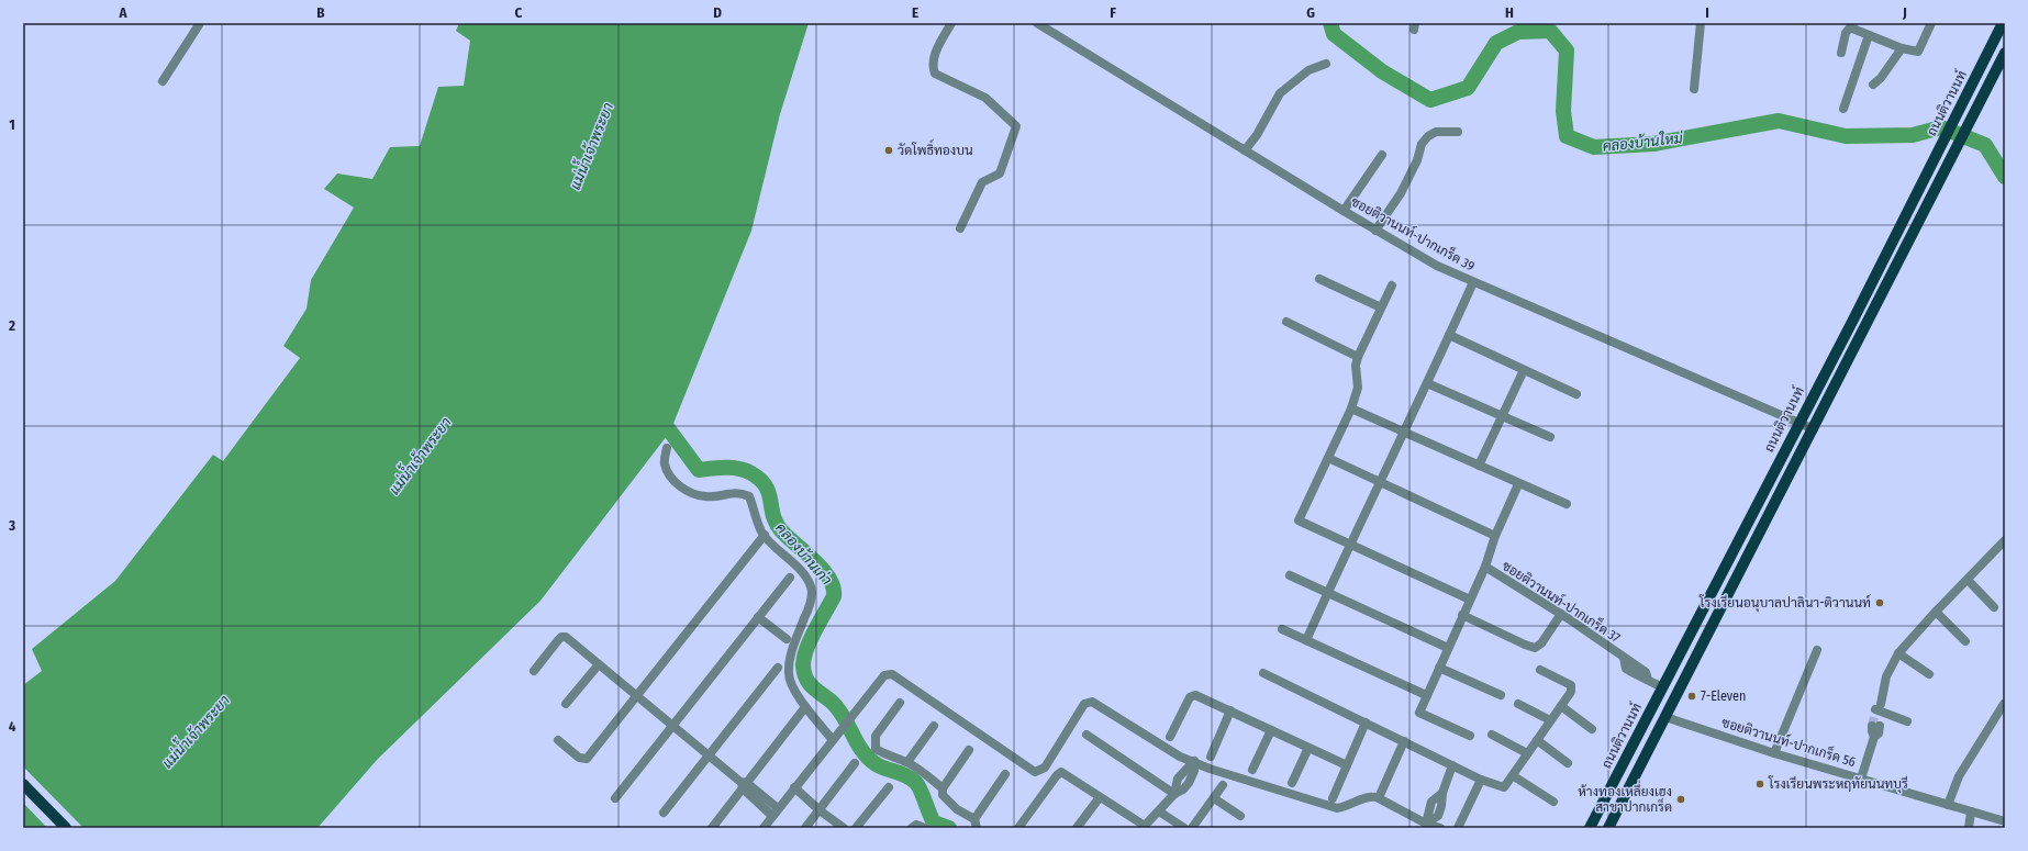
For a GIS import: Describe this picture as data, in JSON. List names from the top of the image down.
{
  "streets": {
    "main road": ["ถนนติวานนท์"],
    "street": ["ซอยติวานนท์-ปากเกร็ด 39", "ซอยติวานนท์-ปากเกร็ด 37", "ซอยติวานนท์-ปากเกร็ด 56"]
  },
  "crossings": [
    ["ถนนติวานนท์", "ซอยติวานนท์-ปากเกร็ด 39"],
    ["ถนนติวานนท์", "ซอยติวานนท์-ปากเกร็ด 37"]
  ],
  "water": ["คลองบ้านใหม่", "แม่น้ำเจ้าพระยา", "คลองบ้านเก่า"],
  "places": [
    "วัดโพธิ์ทองบน",
    "โรงเรียนอนุบาลปาลินา-ติวานนท์",
    "7-Eleven",
    "โรงเรียนพระหฤทัยนนทบุรี",
    "ห้างทองเหลี่ยงเฮง สาขาปากเกร็ด"
  ],
  "grid": {
    "columns": [
      "A",
      "B",
      "C",
      "D",
      "E",
      "F",
      "G",
      "H",
      "I",
      "J"
    ],
    "rows": [
      "1",
      "2",
      "3",
      "4"
    ]
  }
}
